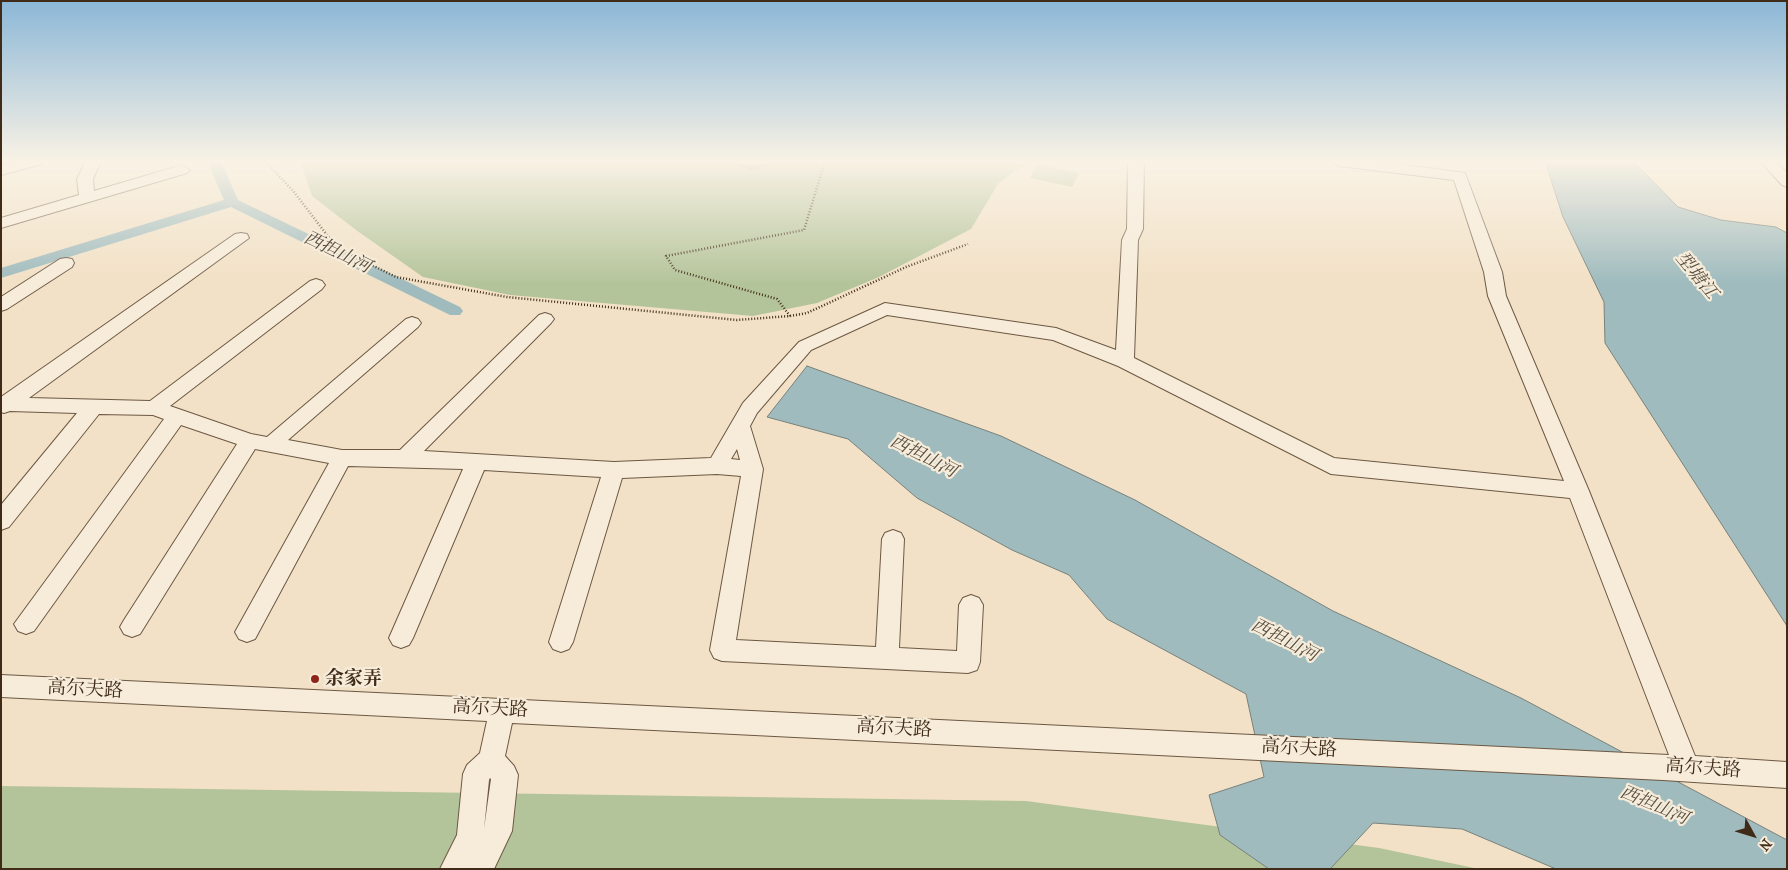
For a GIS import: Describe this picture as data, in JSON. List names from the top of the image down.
{
  "streets": {
    "street": ["高尔夫路"]
  },
  "water": ["西担山河", "型塘江"],
  "places": ["余家弄"],
  "north": "bottom right"
}
